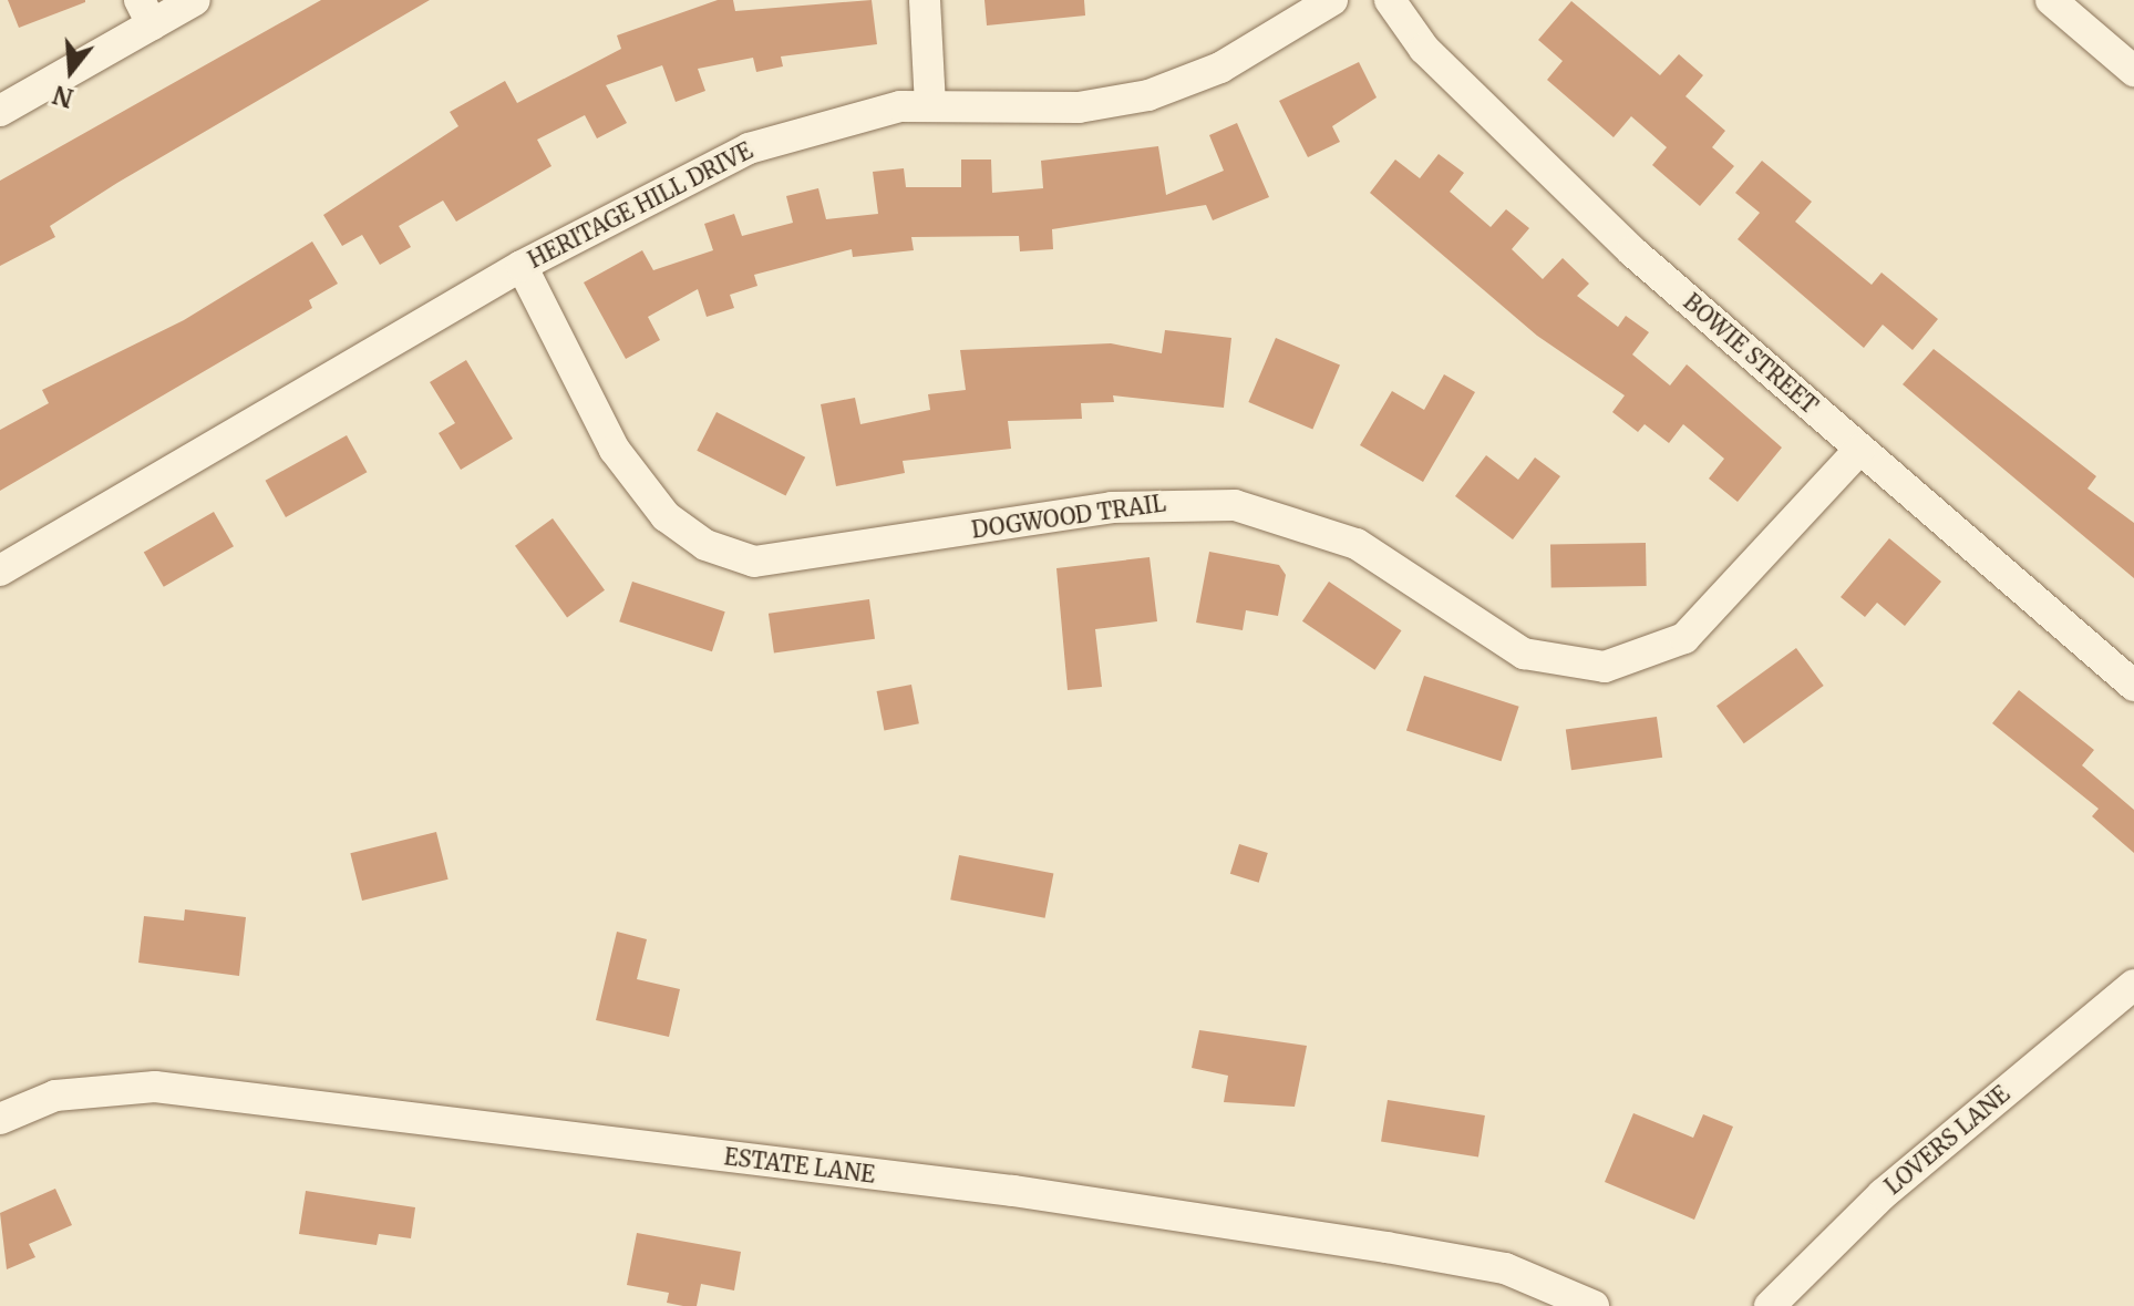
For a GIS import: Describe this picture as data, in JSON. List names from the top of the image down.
{
  "streets": {
    "street": [
      "HERITAGE HILL DRIVE",
      "BOWIE STREET",
      "DOGWOOD TRAIL",
      "LOVERS LANE",
      "ESTATE LANE"
    ]
  },
  "crossings": [
    ["HERITAGE HILL DRIVE", "DOGWOOD TRAIL"],
    ["BOWIE STREET", "DOGWOOD TRAIL"]
  ],
  "north": "bottom"
}
